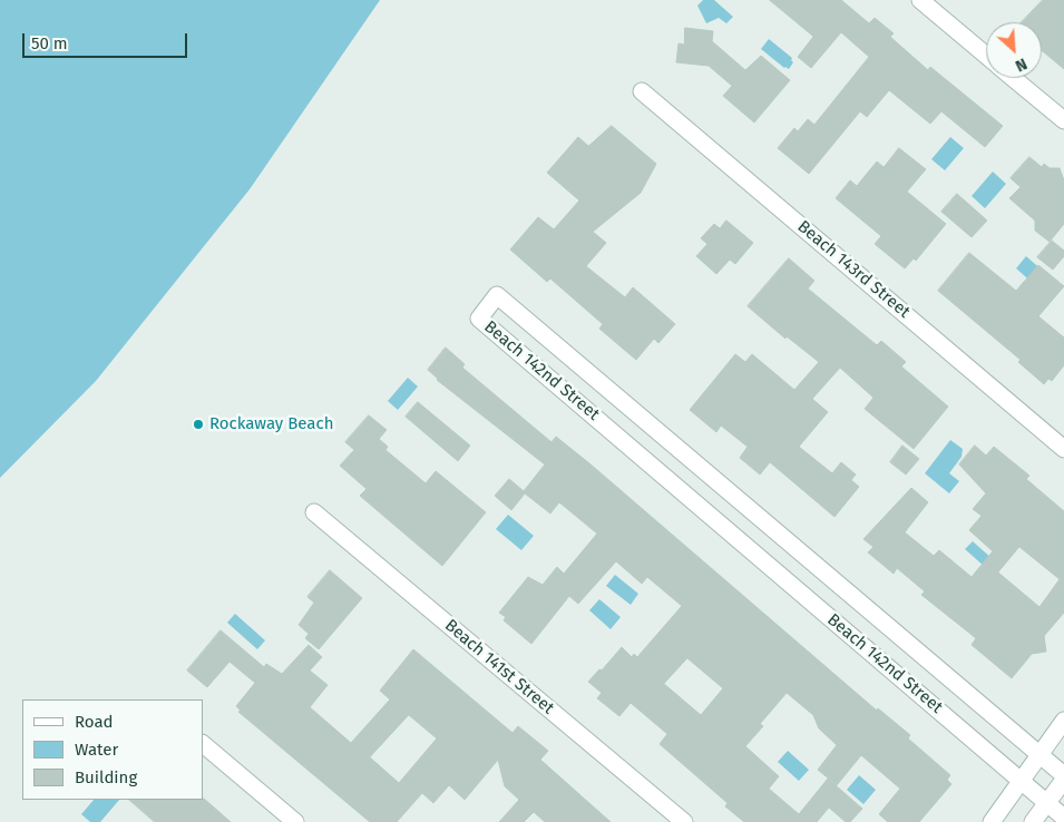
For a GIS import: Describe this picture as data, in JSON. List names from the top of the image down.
{
  "streets": {
    "street": ["Beach 143rd Street", "Beach 142nd Street", "Beach 141st Street"]
  },
  "places": ["Rockaway Beach"],
  "legend": ["Road", "Water", "Building"],
  "scale_bar": "50 m",
  "north": "bottom right"
}
